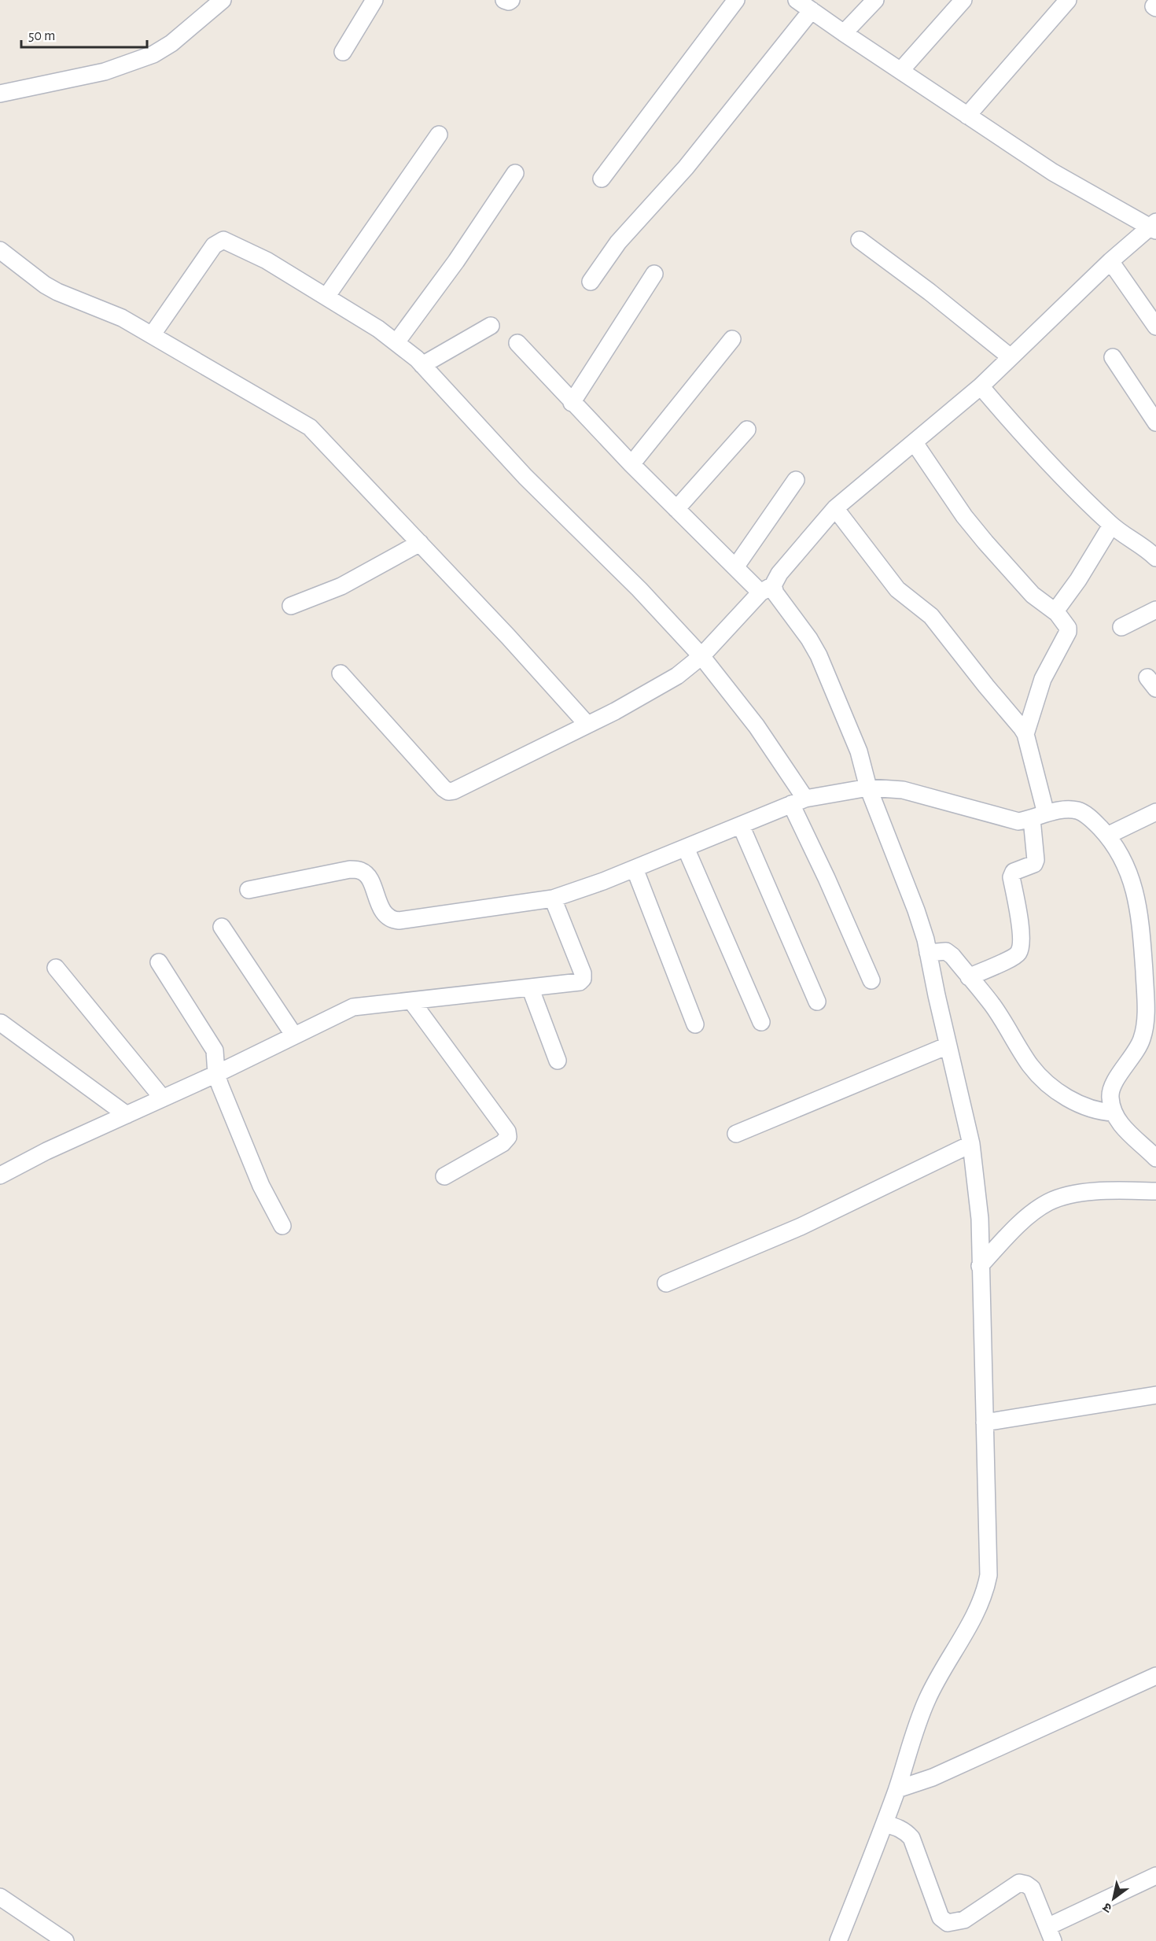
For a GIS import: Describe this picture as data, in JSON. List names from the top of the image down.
{
  "scale_bar": "50 m",
  "north": "bottom left"
}
